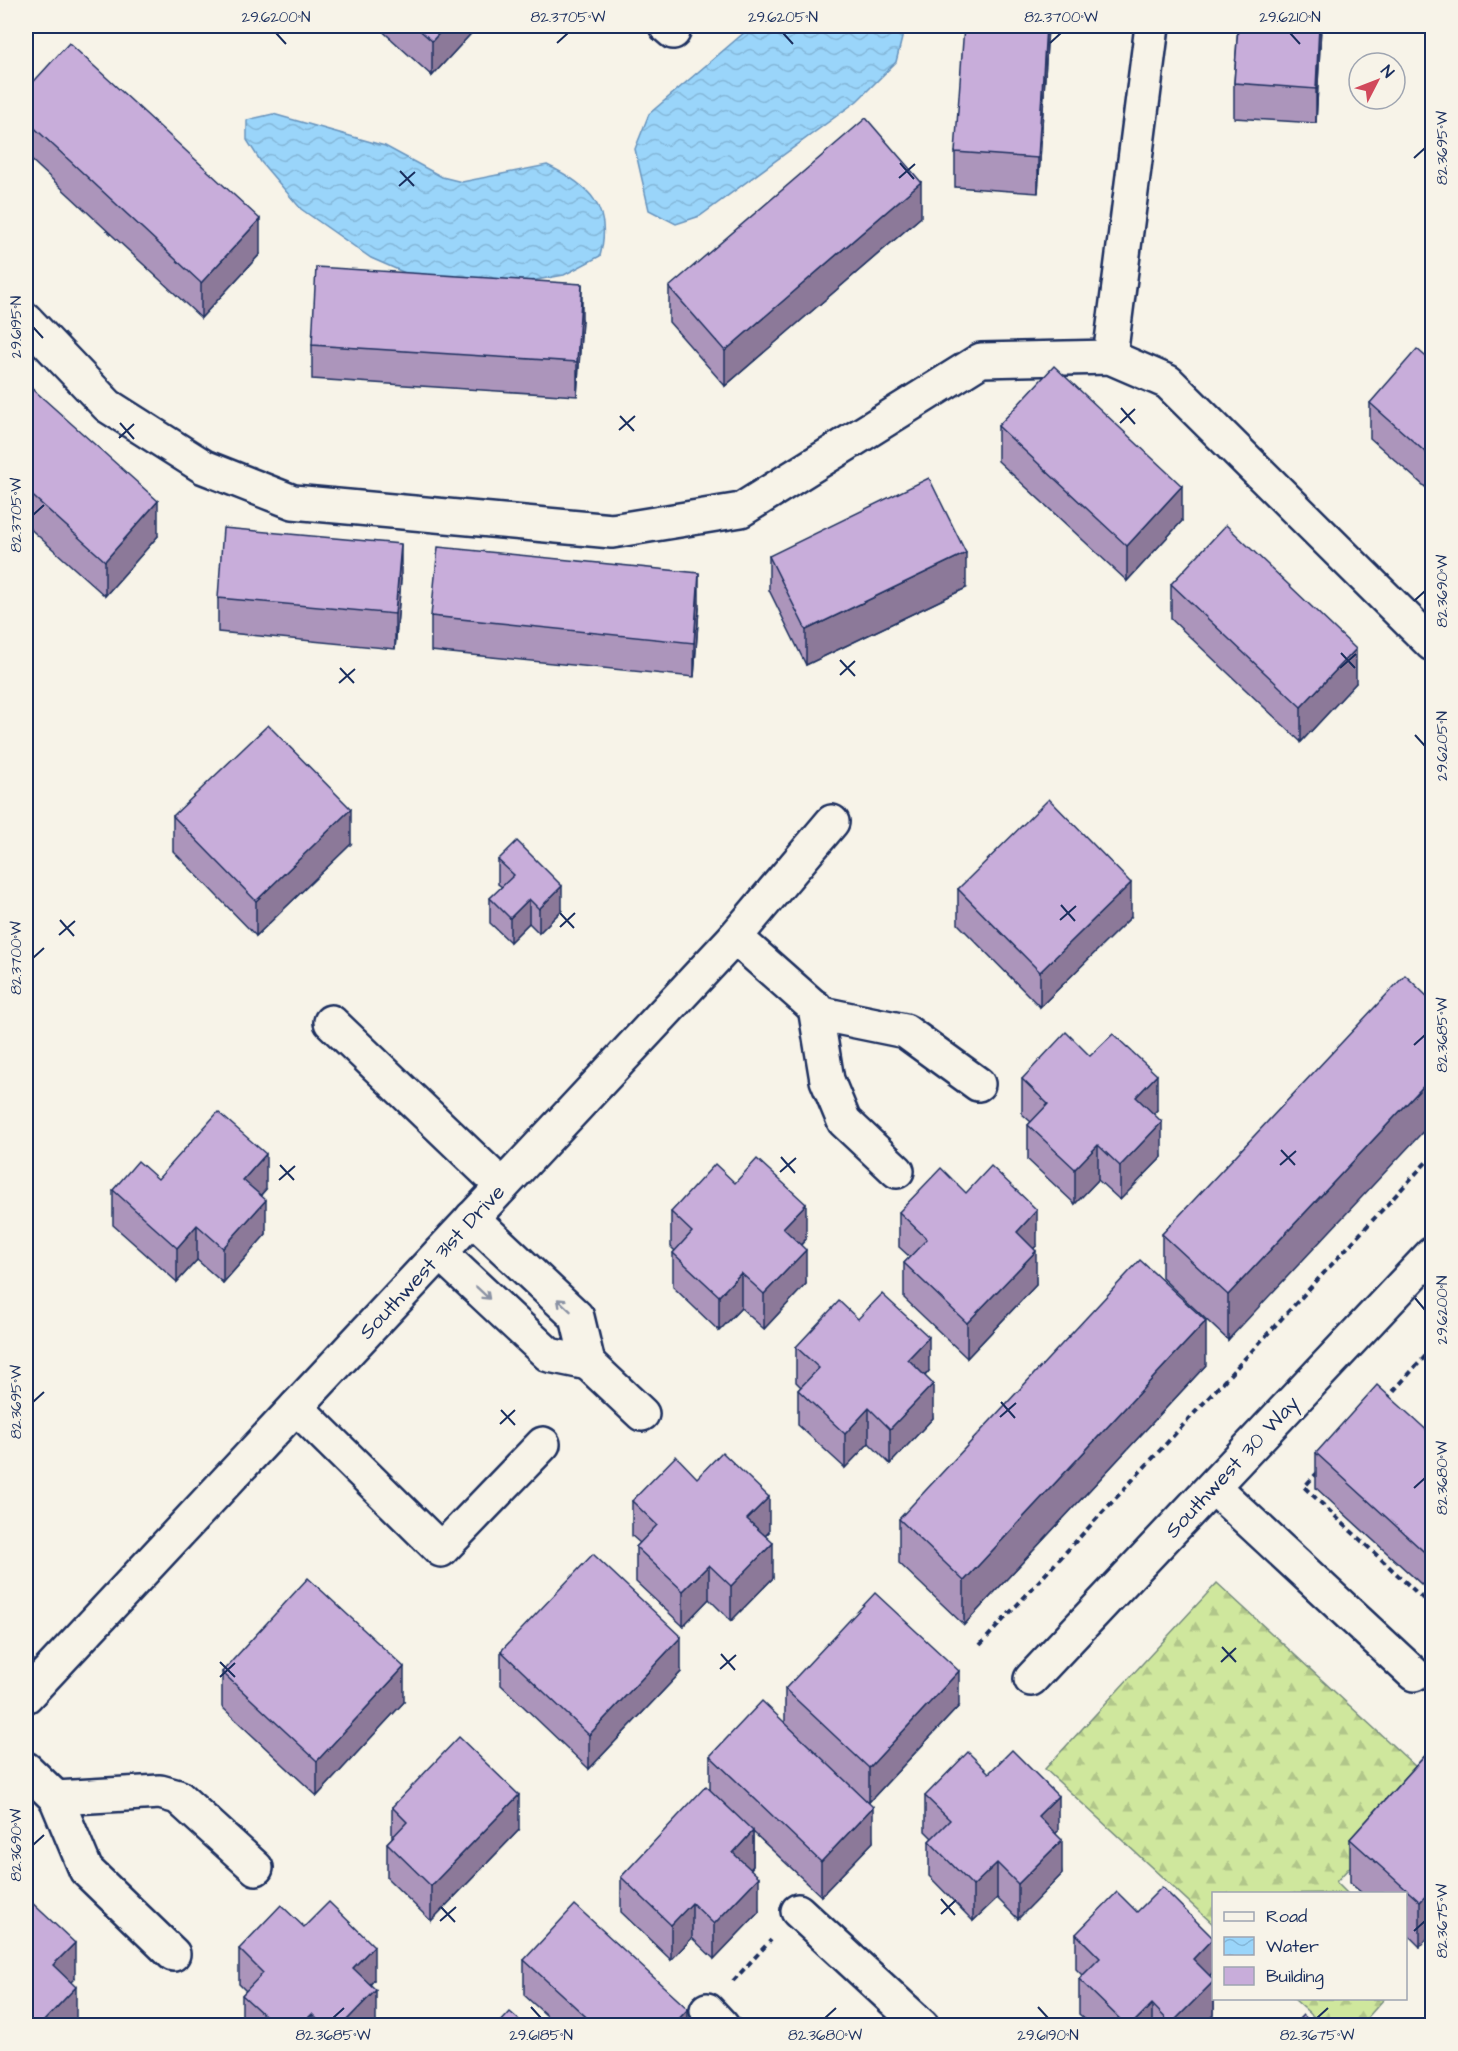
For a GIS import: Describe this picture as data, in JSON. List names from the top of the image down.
{
  "streets": {
    "street": ["Southwest 31st Drive", "Southwest 30 Way"]
  },
  "legend": ["Road", "Water", "Building"],
  "north": "top right",
  "coordinates": [
    "29.6200°N",
    "82.3705°W",
    "29.6205°N",
    "82.3700°W",
    "29.6210°N",
    "82.3695°W",
    "29.6195°N",
    "82.3690°W",
    "82.3685°W",
    "82.3680°W",
    "82.3675°W",
    "29.6185°N",
    "29.6190°N"
  ]
}
